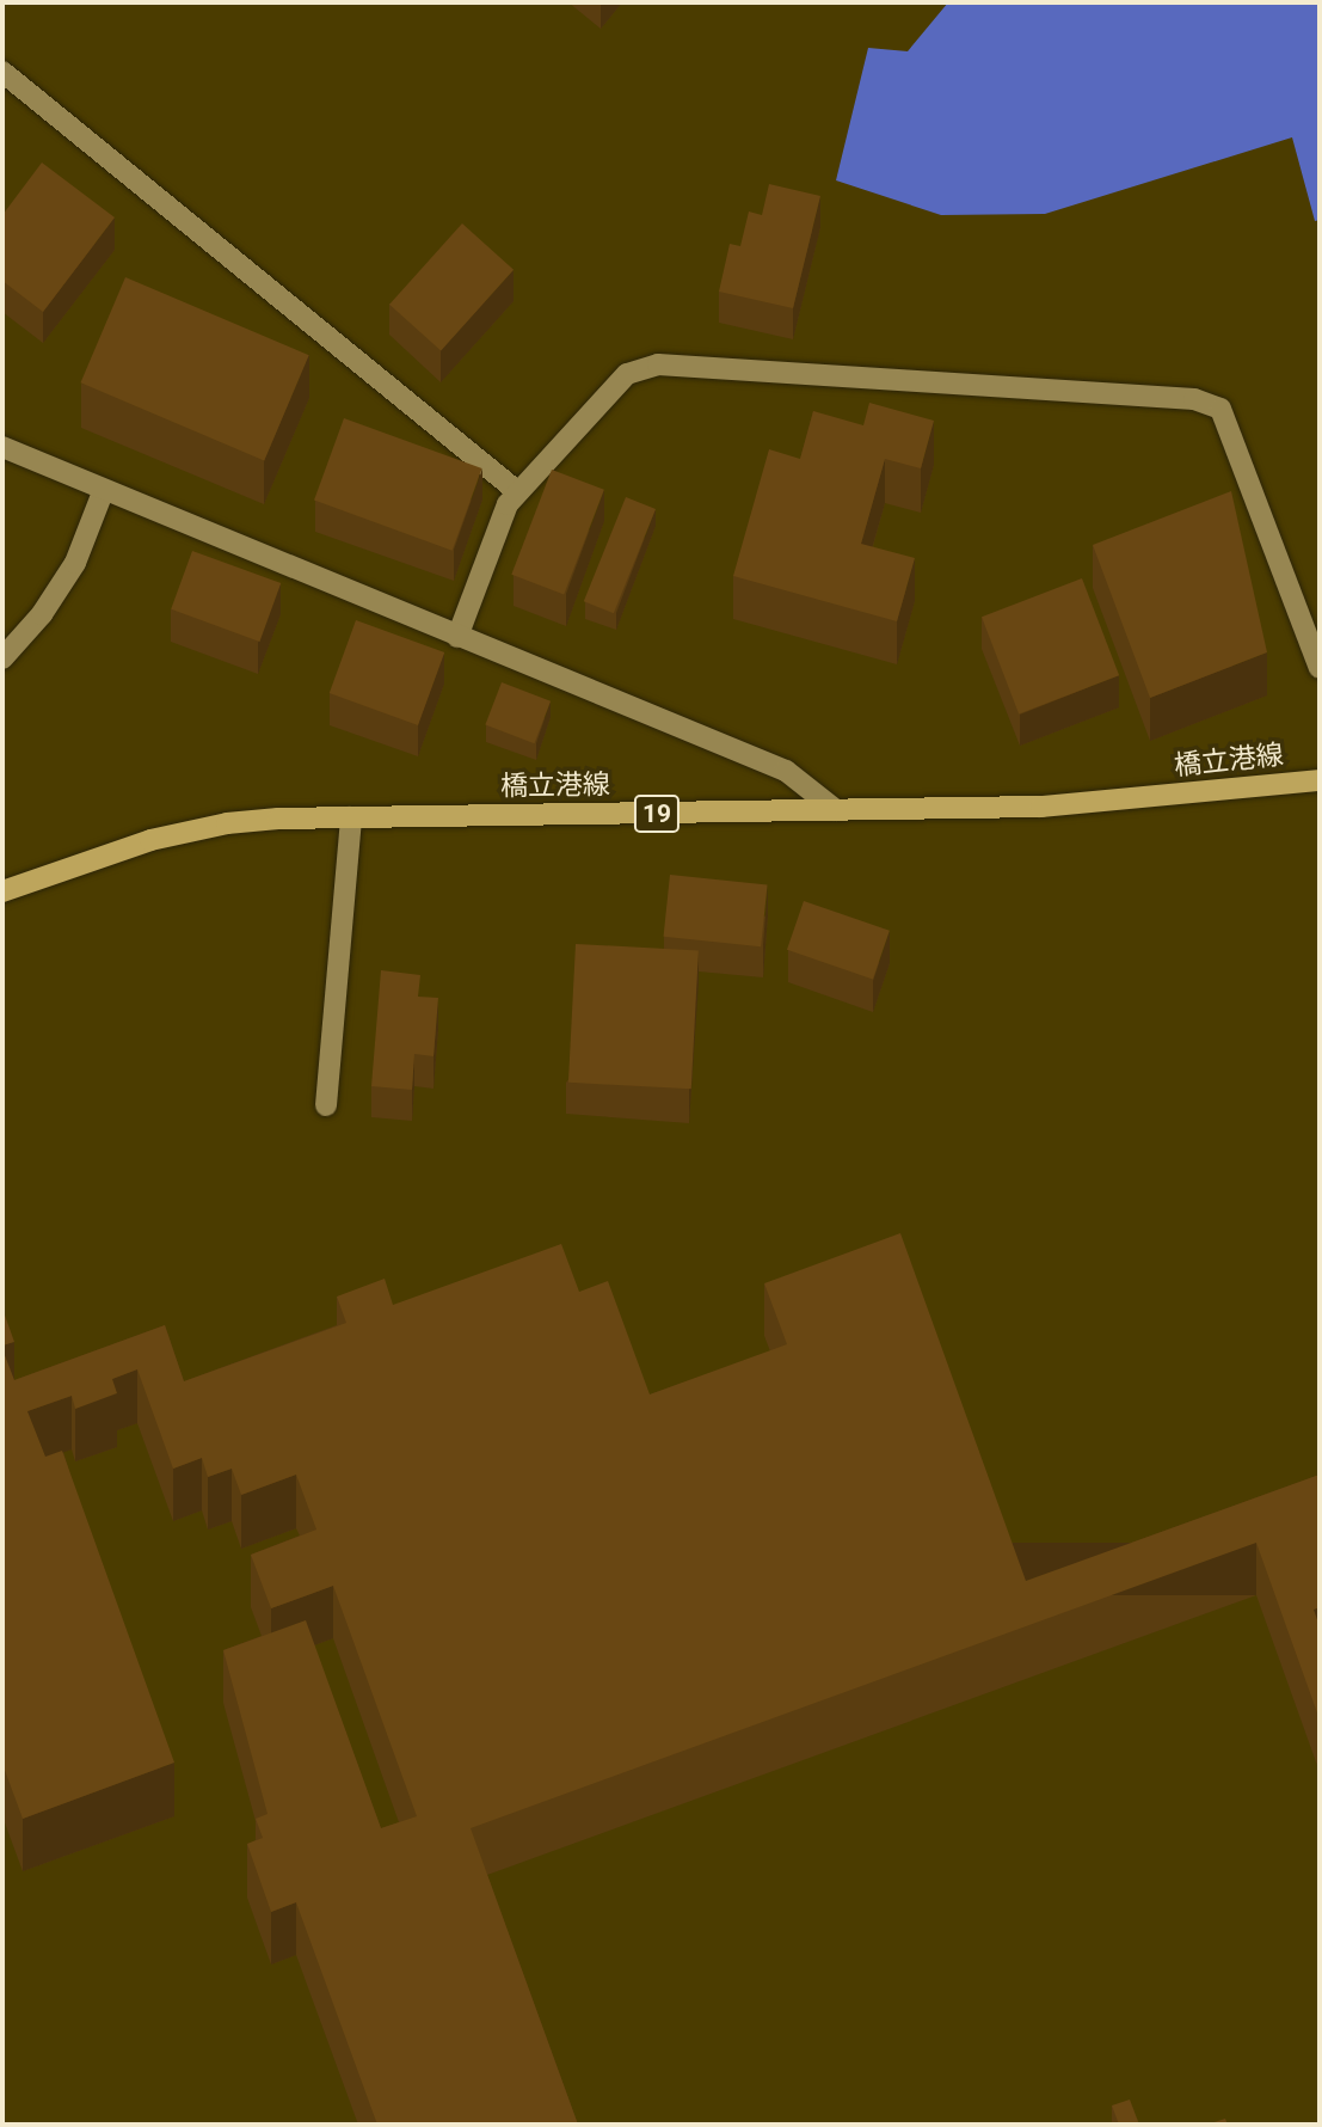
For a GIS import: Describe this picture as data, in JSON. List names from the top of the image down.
{
  "streets": {
    "main road": ["橋立港線", "19"]
  }
}
